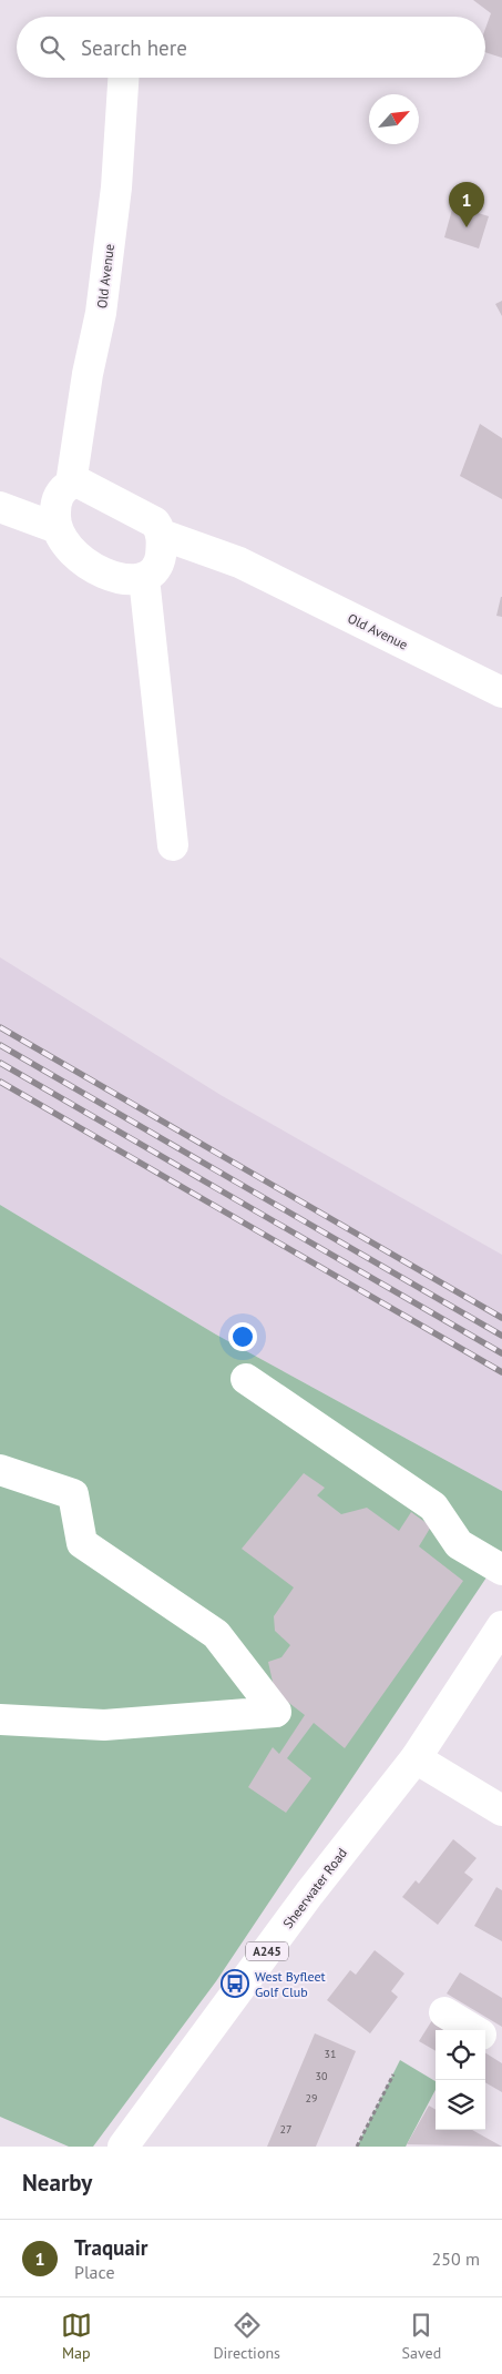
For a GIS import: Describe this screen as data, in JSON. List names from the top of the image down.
{
  "streets": {
    "street": ["Old Avenue", "Sheerwater Road", "A245"]
  },
  "places": {
    "bus stop": ["West Byfleet Golf Club"]
  },
  "house_numbers": [
    "31",
    "30",
    "29",
    "27"
  ],
  "north": "top right",
  "page": {
    "search": "Search here",
    "pins": "1",
    "heading": "Nearby",
    "list": [
      {
        "mark": "1",
        "name": "Traquair",
        "note": "Place",
        "value": "250 m"
      }
    ],
    "nav": ["Map", "Directions", "Saved"]
  }
}
